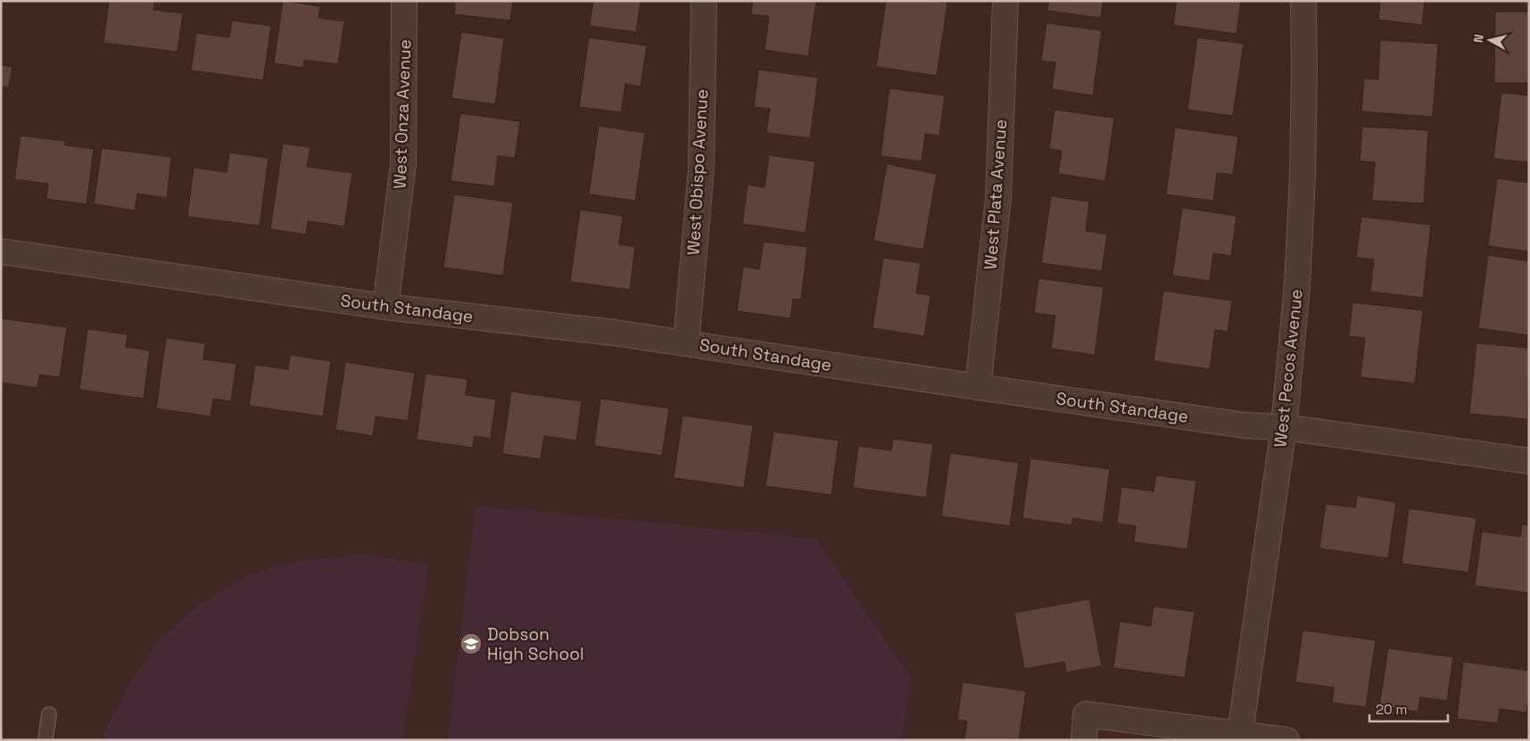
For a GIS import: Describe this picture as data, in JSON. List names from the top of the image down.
{
  "streets": {
    "street": [
      "West Onza Avenue",
      "West Obispo Avenue",
      "West Plata Avenue",
      "South Standage",
      "West Pecos Avenue"
    ]
  },
  "crossings": [
    ["West Onza Avenue", "South Standage"],
    ["West Obispo Avenue", "South Standage"],
    ["West Plata Avenue", "South Standage"],
    ["South Standage", "West Pecos Avenue"]
  ],
  "places": {
    "school or university": ["Dobson High School"]
  },
  "scale_bar": "20 m",
  "north": "left"
}
